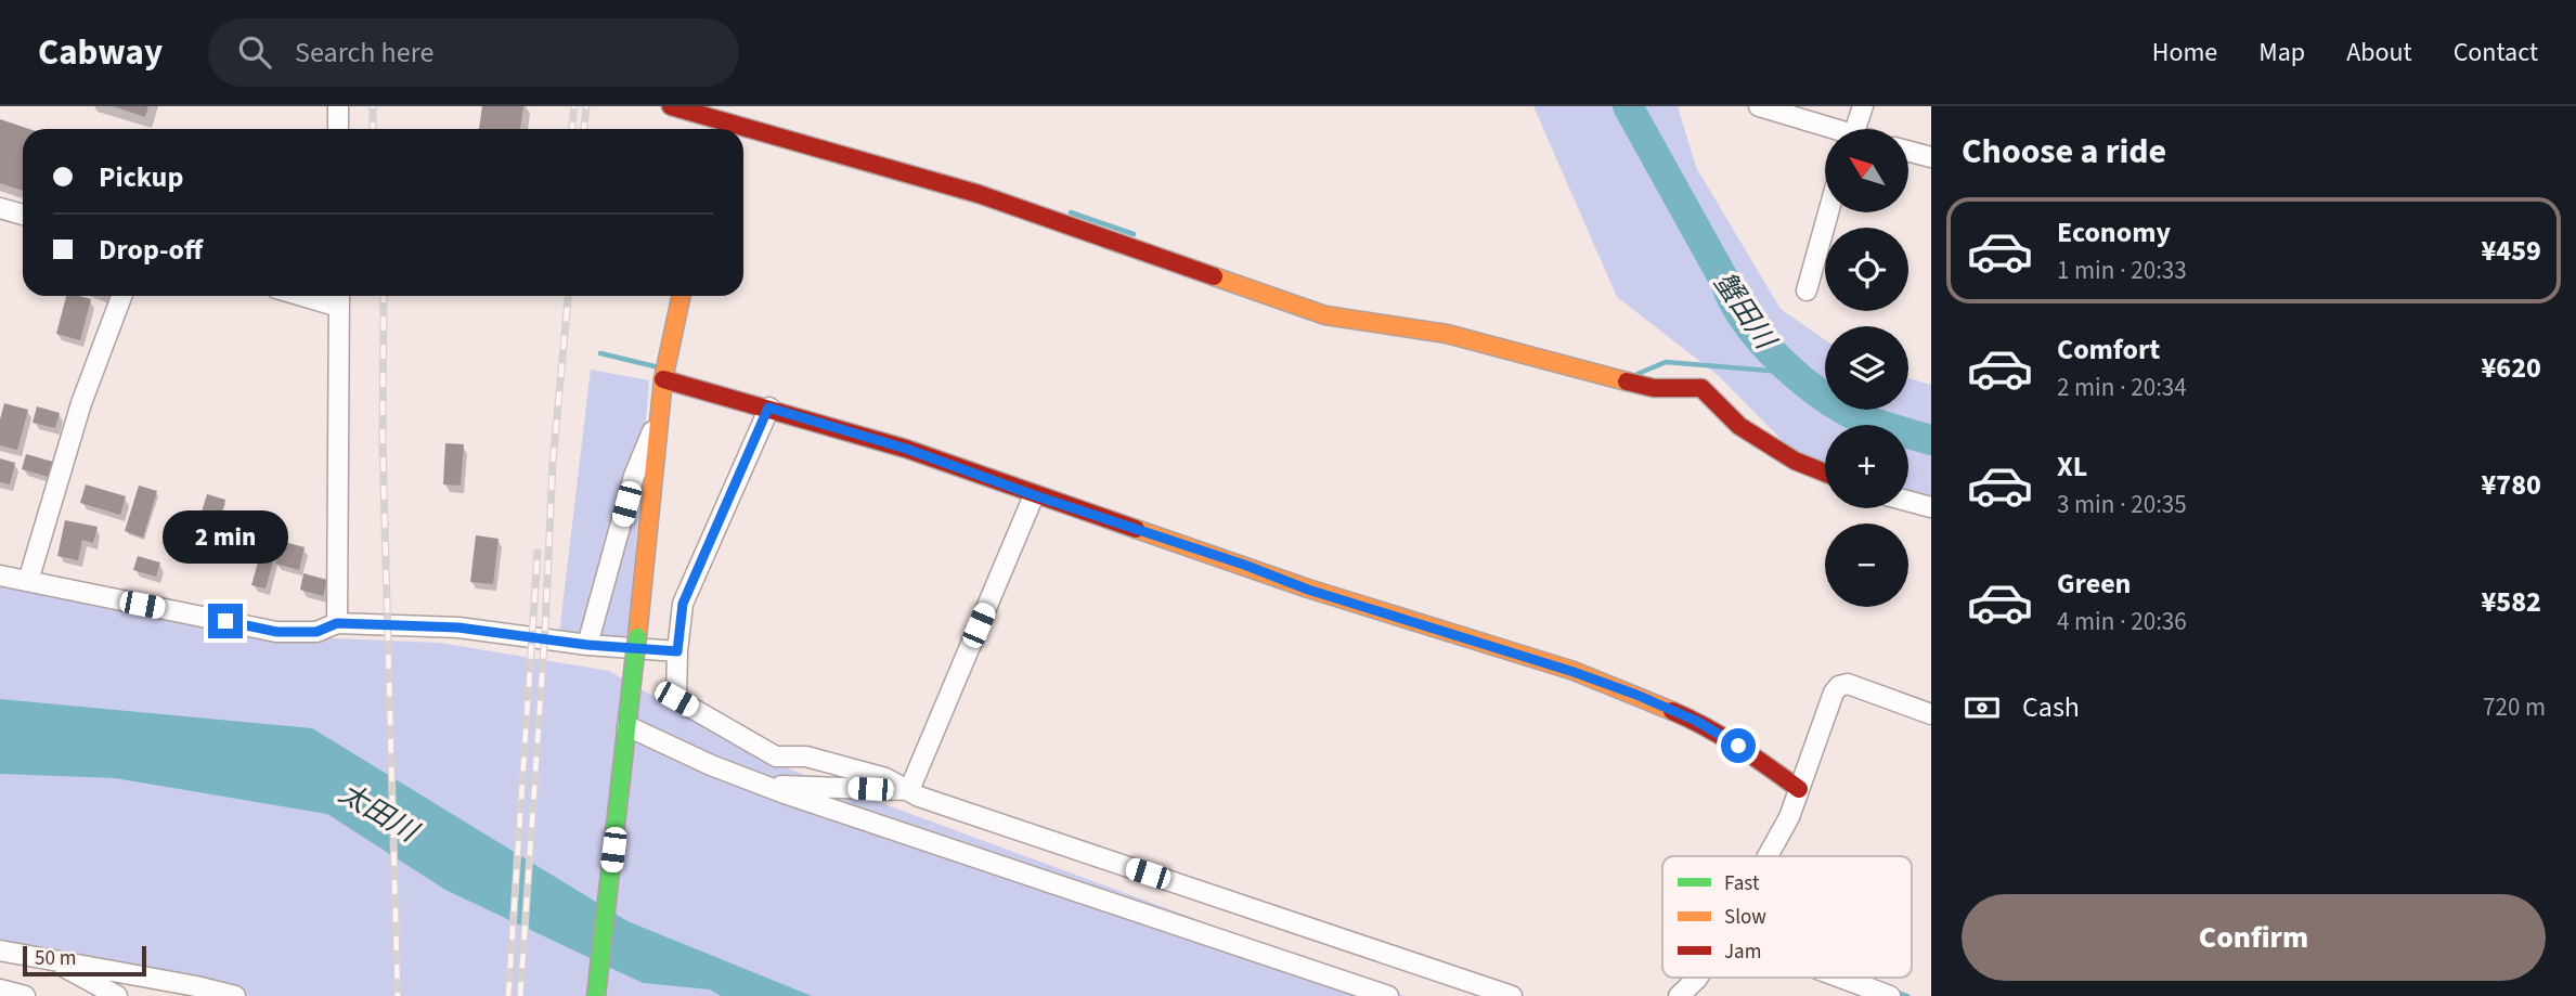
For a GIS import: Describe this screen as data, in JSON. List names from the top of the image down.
{
  "water": ["蟹田川", "太田川"],
  "legend": ["Fast", "Slow", "Jam"],
  "scale_bar": "50 m",
  "north": "top left",
  "page": {
    "header": "Cabway",
    "search": "Search here",
    "nav": [
      "Home",
      "Map",
      "About",
      "Contact"
    ],
    "heading": "Choose a ride",
    "map_buttons": ["+", "−"],
    "banner": ["Pickup", "Drop-off"],
    "list": [
      {
        "name": "Economy",
        "note": "1 min · 20:33",
        "value": "¥459"
      },
      {
        "name": "Comfort",
        "note": "2 min · 20:34",
        "value": "¥620"
      },
      {
        "name": "XL",
        "note": "3 min · 20:35",
        "value": "¥780"
      },
      {
        "name": "Green",
        "note": "4 min · 20:36",
        "value": "¥582"
      }
    ],
    "bubble": "2 min",
    "pay": ["Cash", "720 m"],
    "buttons": "Confirm",
    "scale": "50 m"
  }
}
